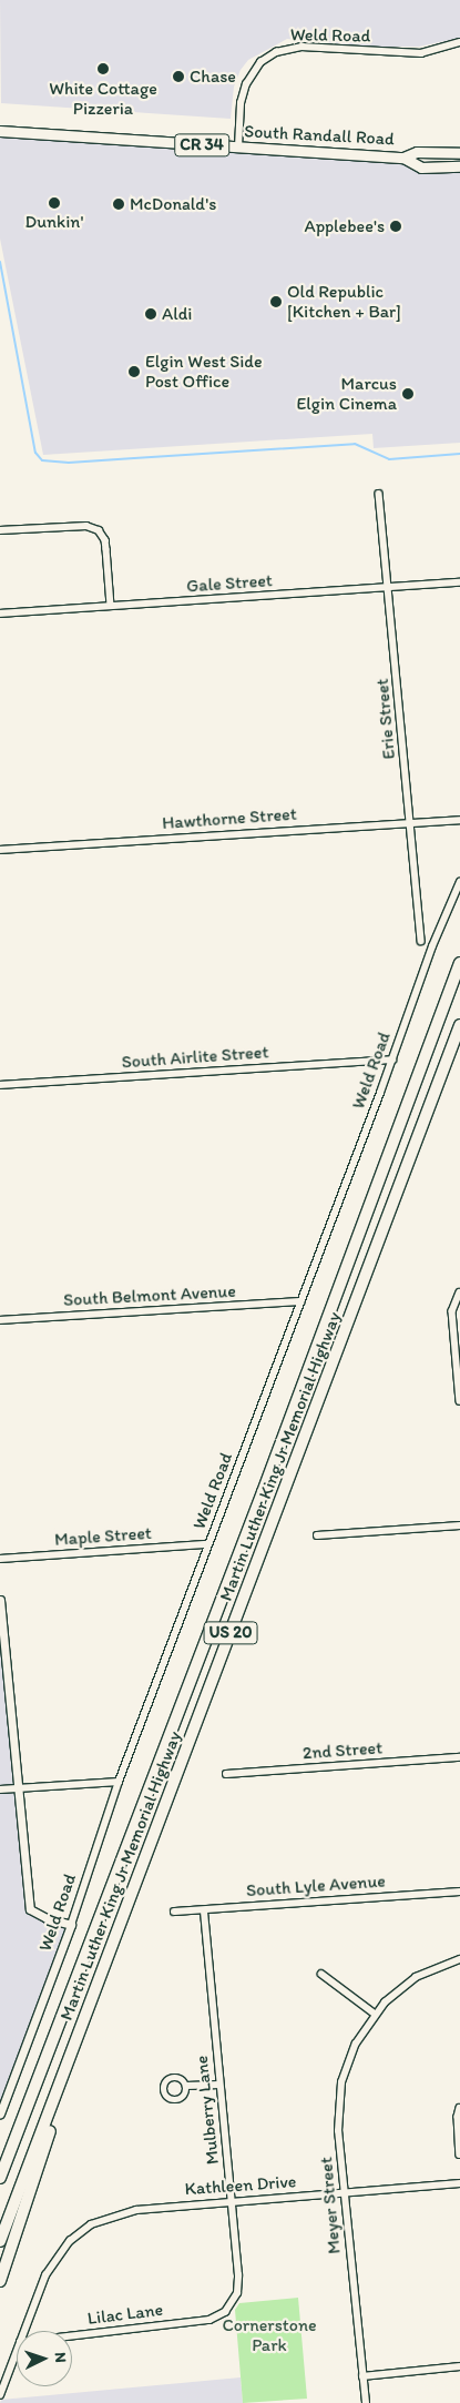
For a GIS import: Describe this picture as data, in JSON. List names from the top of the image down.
{
  "streets": {
    "highway": ["Martin Luther King Jr Memorial Highway", "US 20"],
    "main road": ["South Randall Road", "CR 34"],
    "street": [
      "Weld Road",
      "Gale Street",
      "Erie Street",
      "Hawthorne Street",
      "South Airlite Street",
      "South Belmont Avenue",
      "Maple Street",
      "2nd Street",
      "South Lyle Avenue",
      "Mulberry Lane",
      "Kathleen Drive",
      "Meyer Street",
      "Lilac Lane"
    ]
  },
  "crossings": [
    ["Weld Road", "South Randall Road"],
    ["Weld Road", "South Airlite Street"],
    ["Weld Road", "South Belmont Avenue"],
    ["Weld Road", "Maple Street"],
    ["Gale Street", "Erie Street"],
    ["Erie Street", "Hawthorne Street"],
    ["South Lyle Avenue", "Mulberry Lane"],
    ["Mulberry Lane", "Kathleen Drive"],
    ["Mulberry Lane", "Lilac Lane"],
    ["Kathleen Drive", "Meyer Street"]
  ],
  "parks": ["Cornerstone Park"],
  "places": [
    "White Cottage Pizzeria",
    "Chase",
    "Dunkin'",
    "McDonald's",
    "Applebee's",
    "Old Republic [Kitchen + Bar]",
    "Aldi",
    "Elgin West Side Post Office",
    "Marcus Elgin Cinema"
  ],
  "north": "right"
}
